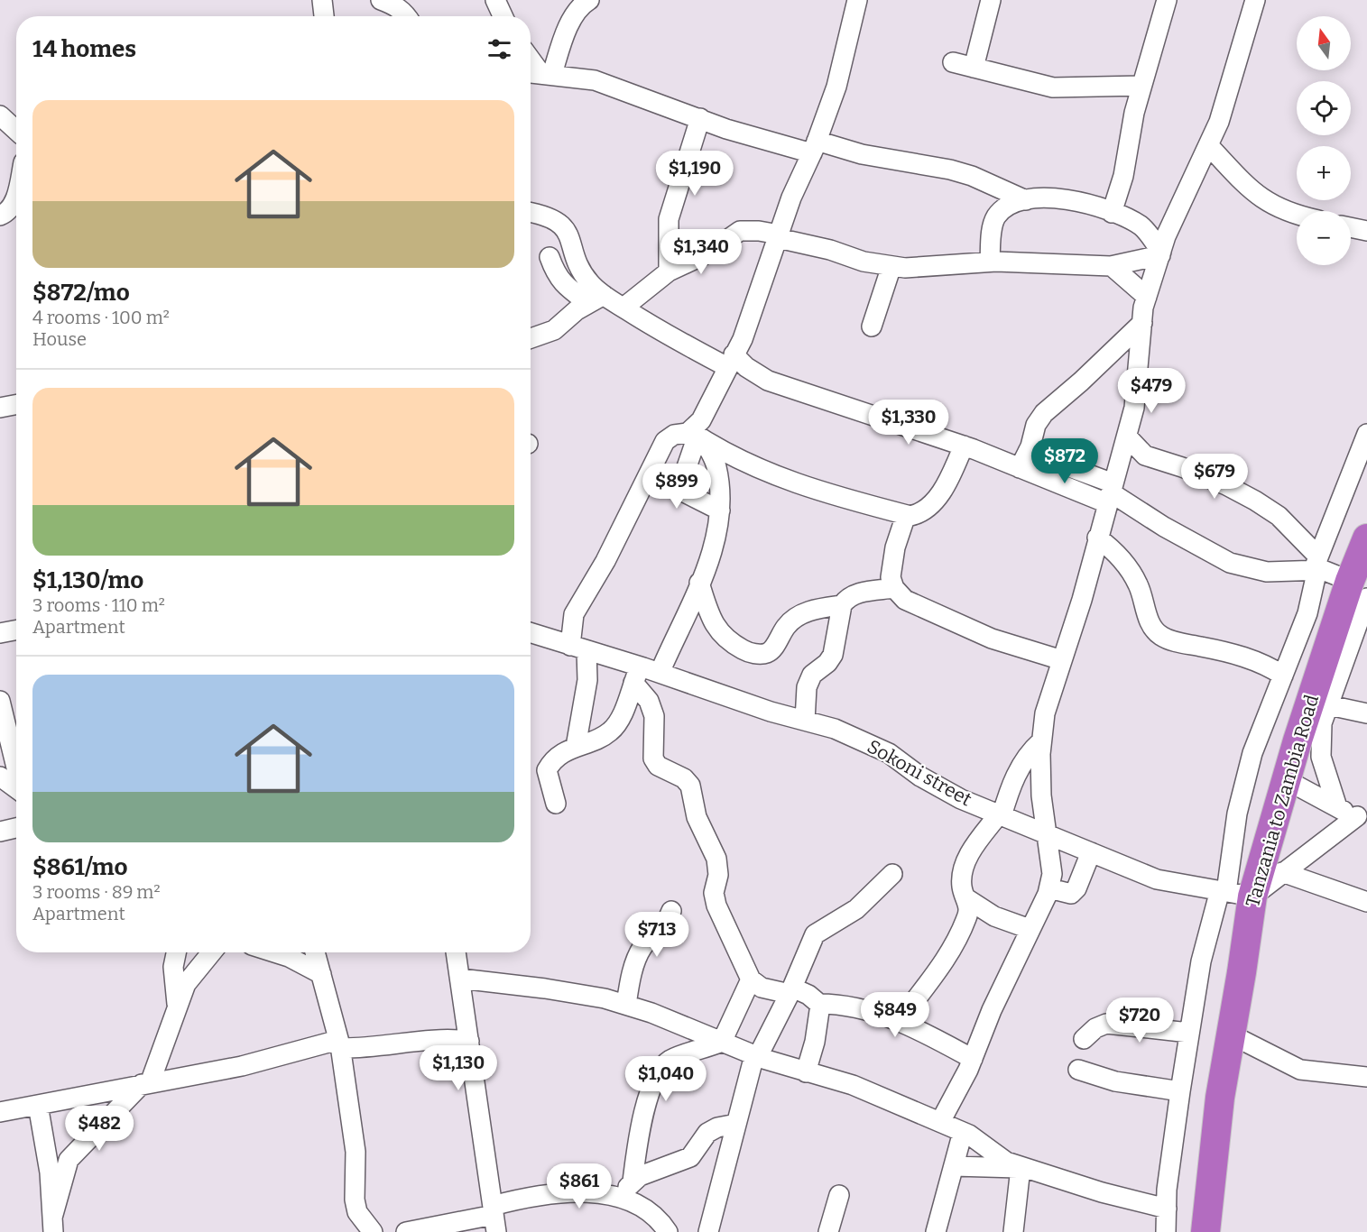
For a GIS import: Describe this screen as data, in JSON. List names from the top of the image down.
{
  "streets": {
    "highway": ["Tanzania to Zambia Road"],
    "street": ["Sokoni street"]
  },
  "crossings": [
    ["Sokoni street", "Tanzania to Zambia Road"]
  ],
  "north": "top",
  "page": {
    "map_buttons": ["+", "−"],
    "heading": "14 homes",
    "list": [
      {
        "name": "$872/mo",
        "note": "4 rooms · 100 m² · House"
      },
      {
        "name": "$1,130/mo",
        "note": "3 rooms · 110 m² · Apartment"
      },
      {
        "name": "$861/mo",
        "note": "3 rooms · 89 m² · Apartment"
      }
    ],
    "price": [
      "$1,190",
      "$1,340",
      "$479",
      "$1,330",
      "$872",
      "$679",
      "$899",
      "$713",
      "$849",
      "$720",
      "$1,130",
      "$1,040",
      "$482",
      "$861"
    ]
  }
}
